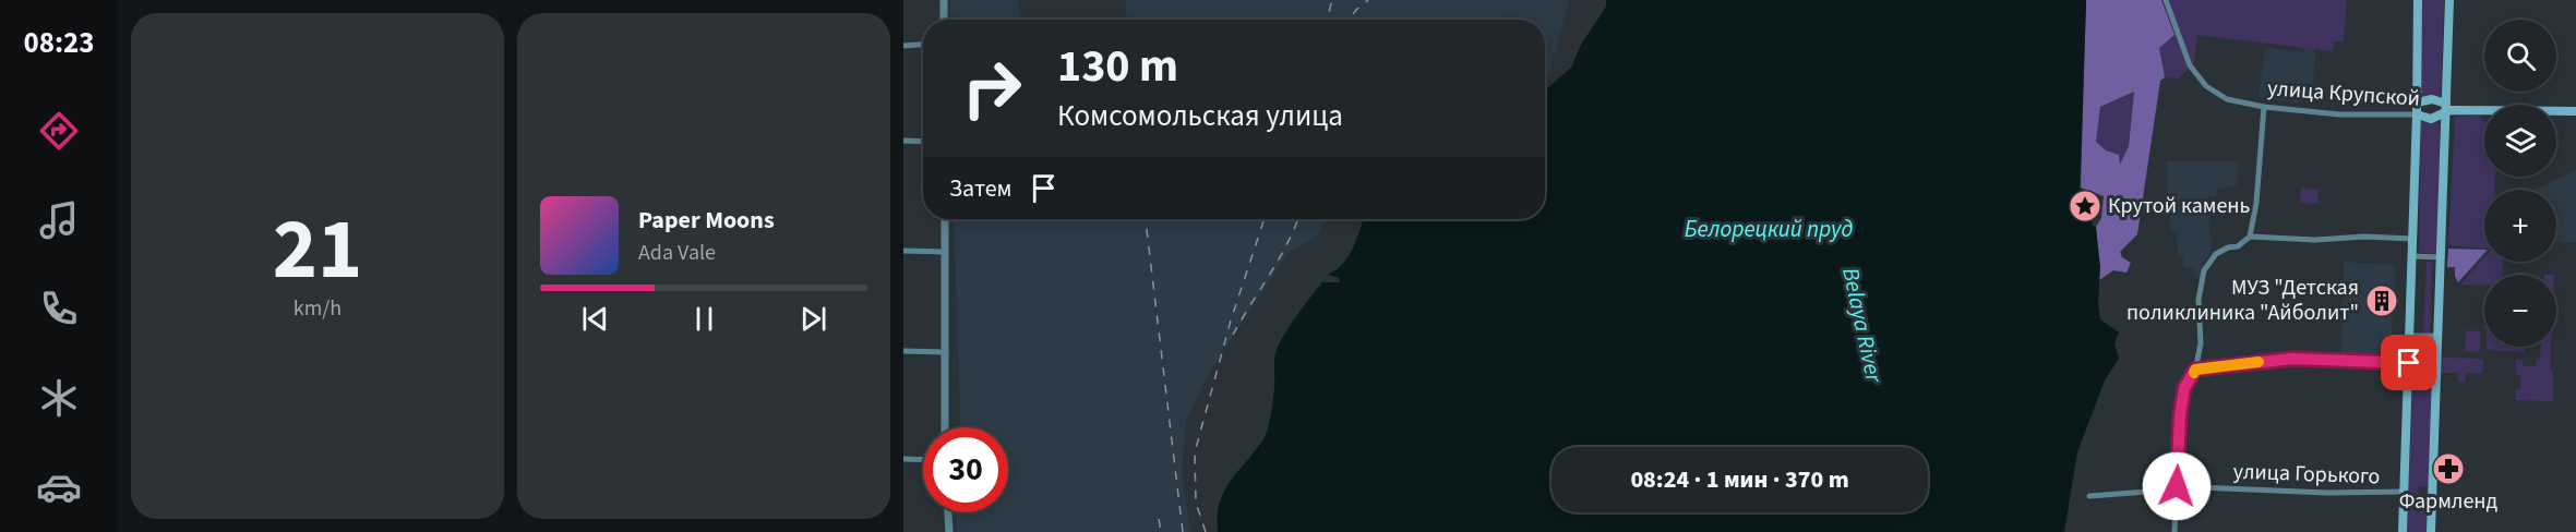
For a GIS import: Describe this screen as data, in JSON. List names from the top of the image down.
{
  "streets": {
    "main road": ["улица Крупской"],
    "street": ["улица Горького"]
  },
  "water": ["Белорецкий пруд", "Belaya River"],
  "places": {
    "place": ["Крутой камень"],
    "building": ["МУЗ \"Детская поликлиника \"Айболит\""],
    "pharmacy": ["Фармленд"]
  },
  "page": {
    "tabs": "08:23",
    "tile": ["21", "km/h"],
    "map_buttons": ["+", "−"],
    "turn": ["130 m", "Комсомольская улица"],
    "then": "Затем",
    "song": ["Paper Moons", "Ada Vale"],
    "limit": "30",
    "trip": "08:24 · 1 мин · 370 m"
  }
}
